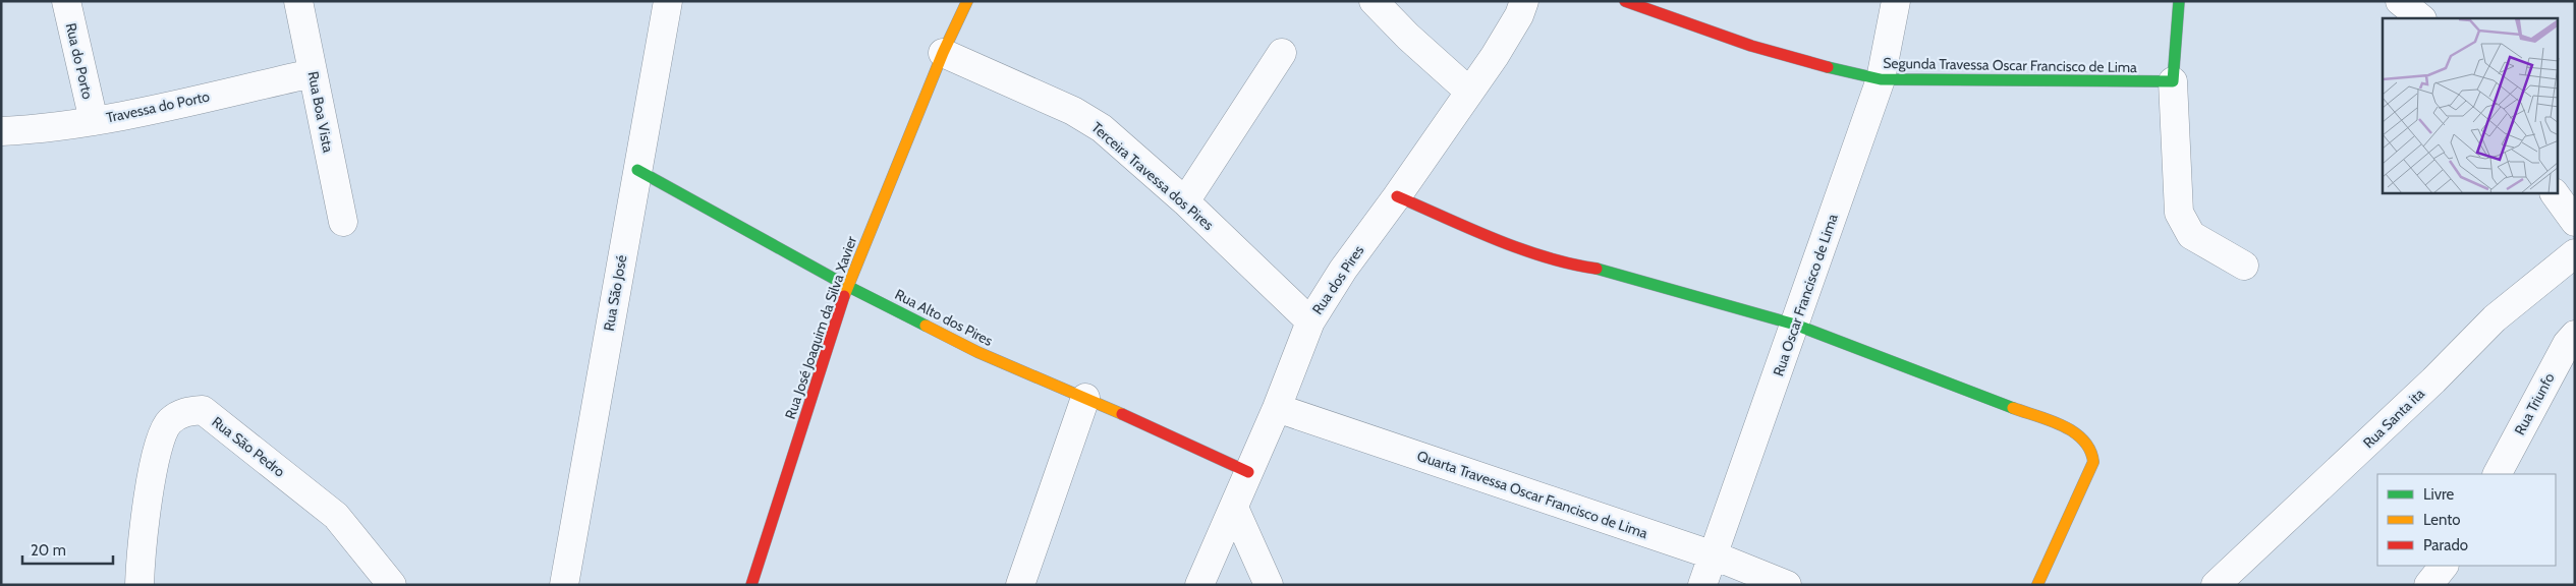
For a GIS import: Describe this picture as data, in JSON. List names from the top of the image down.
{
  "streets": {
    "street": [
      "Rua do Porto",
      "Segunda Travessa Oscar Francisco de Lima",
      "Travessa do Porto",
      "Rua Boa Vista",
      "Terceira Travessa dos Pires",
      "Rua dos Pires",
      "Rua São José",
      "Rua Oscar Francisco de Lima",
      "Rua Alto dos Pires",
      "Rua José Joaquim da Silva Xavier",
      "Rua Triunfo",
      "Rua Santa ita",
      "Rua São Pedro",
      "Quarta Travessa Oscar Francisco de Lima"
    ]
  },
  "crossings": [
    ["Rua do Porto", "Travessa do Porto"],
    ["Segunda Travessa Oscar Francisco de Lima", "Rua Oscar Francisco de Lima"],
    ["Travessa do Porto", "Rua Boa Vista"],
    ["Terceira Travessa dos Pires", "Rua dos Pires"],
    ["Terceira Travessa dos Pires", "Rua José Joaquim da Silva Xavier"],
    ["Rua dos Pires", "Rua Alto dos Pires"],
    ["Rua dos Pires", "Quarta Travessa Oscar Francisco de Lima"],
    ["Rua São José", "Rua Alto dos Pires"],
    ["Rua Oscar Francisco de Lima", "Quarta Travessa Oscar Francisco de Lima"],
    ["Rua Alto dos Pires", "Rua José Joaquim da Silva Xavier"]
  ],
  "legend": ["Livre", "Lento", "Parado"],
  "scale_bar": "20 m"
}
